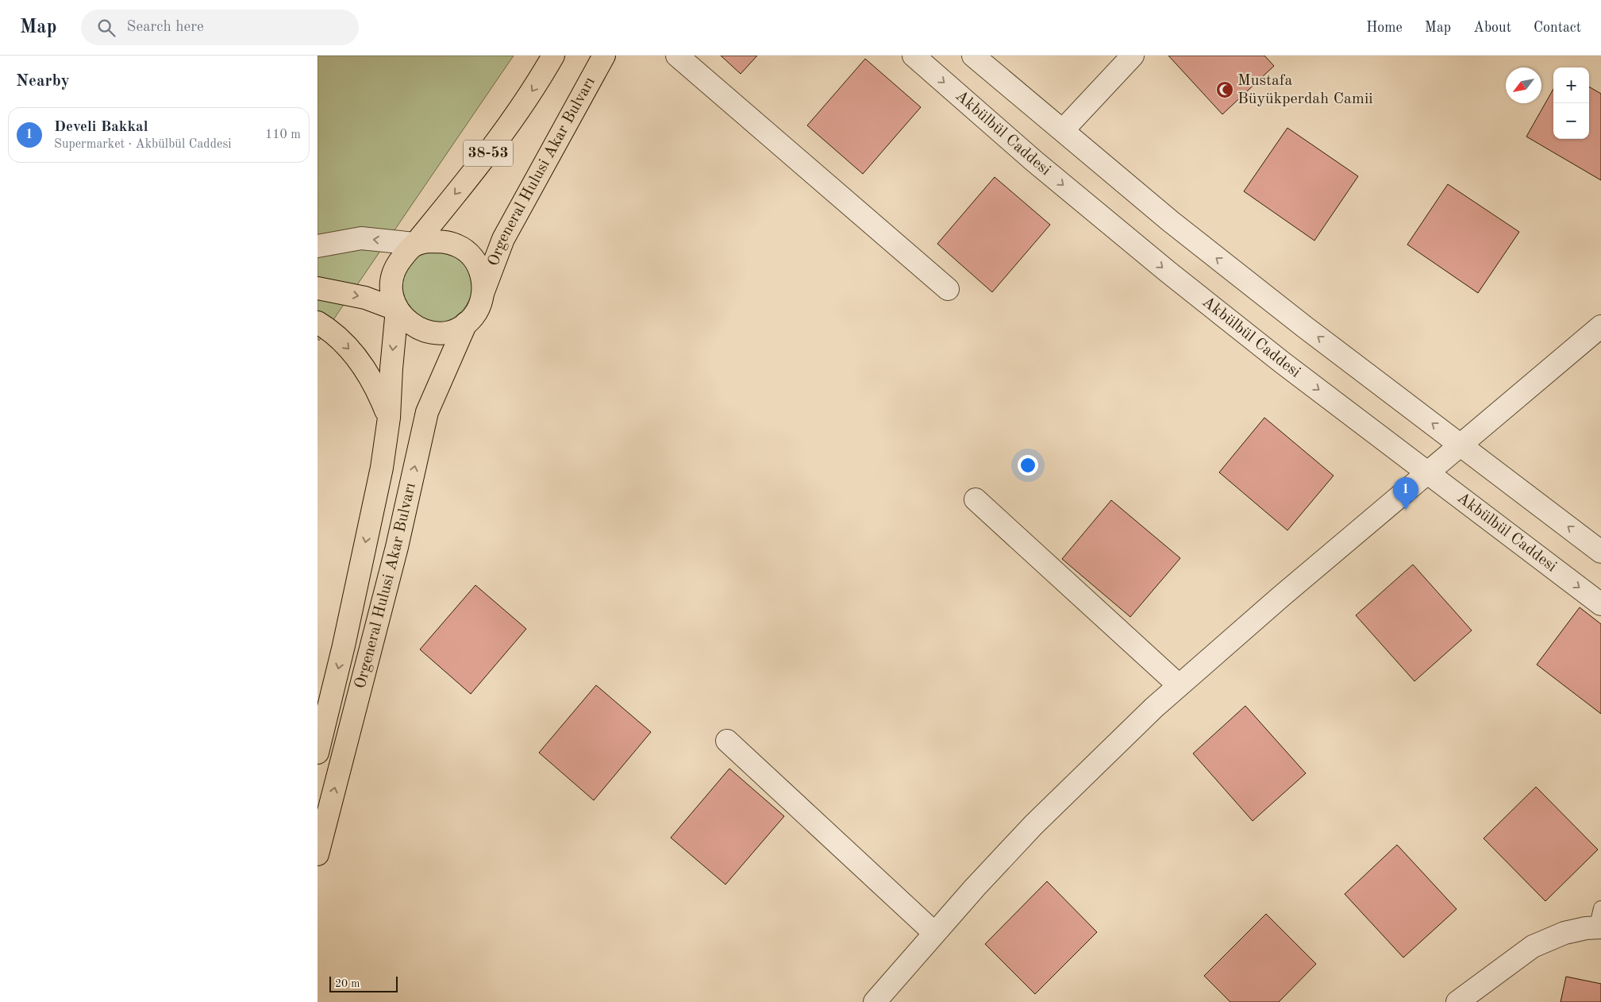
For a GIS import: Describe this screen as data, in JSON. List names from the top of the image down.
{
  "streets": {
    "main road": ["38-53", "Orgeneral Hulusi Akar Bulvarı"],
    "street": ["Akbülbül Caddesi"]
  },
  "crossings": [
    ["38-53", "Orgeneral Hulusi Akar Bulvarı"]
  ],
  "places": {
    "mosque": ["Mustafa Büyükperdah Camii"]
  },
  "scale_bar": "20 m",
  "north": "bottom left",
  "page": {
    "header": "Map",
    "search": "Search here",
    "nav": [
      "Home",
      "Map",
      "About",
      "Contact"
    ],
    "heading": "Nearby",
    "map_buttons": ["+", "−"],
    "list": [
      {
        "mark": "1",
        "name": "Develi Bakkal",
        "note": "Supermarket · Akbülbül Caddesi",
        "value": "110 m"
      }
    ],
    "pins": "1",
    "scale": "20 m"
  }
}
